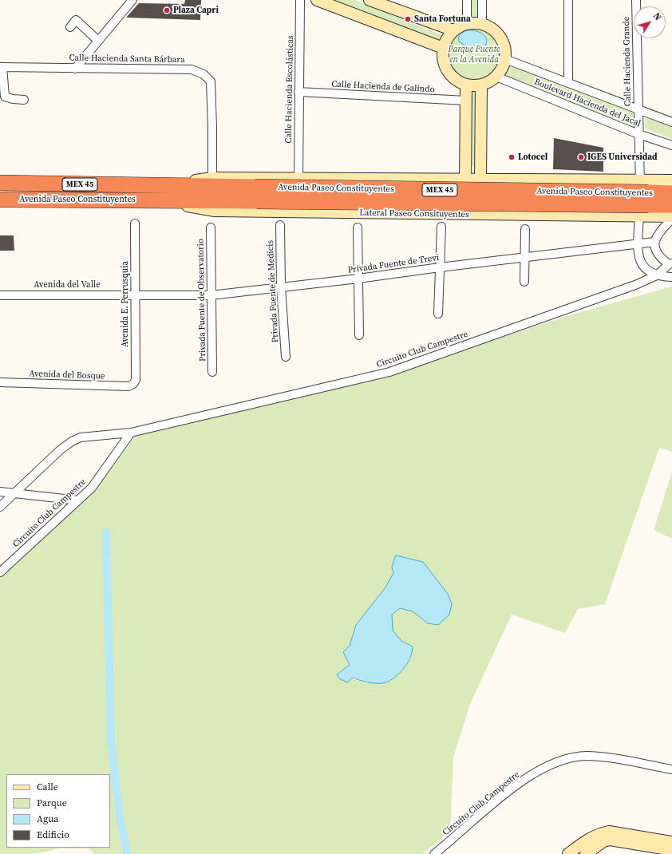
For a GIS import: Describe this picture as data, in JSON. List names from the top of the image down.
{
  "streets": {
    "highway": ["MEX 45", "Avenida Paseo Constituyentes"],
    "main road": ["Lateral Paseo Consituyentes"],
    "street": [
      "Calle Hacienda Santa Bárbara",
      "Calle Hacienda Grande",
      "Calle Hacienda de Galindo",
      "Calle Hacienda Escolásticas",
      "Boulevard Hacienda del Jacal",
      "Privada Fuente de Trevi",
      "Avenida del Valle",
      "Privada Fuente de Medicis",
      "Privada Fuente de Observatorio",
      "Avenida E. Perrusquia",
      "Circuito Club Campestre",
      "Avenida del Bosque"
    ]
  },
  "crossings": [
    ["Calle Hacienda Grande", "Boulevard Hacienda del Jacal"],
    ["Calle Hacienda de Galindo", "Calle Hacienda Escolásticas"],
    ["Avenida Paseo Constituyentes", "Lateral Paseo Consituyentes"],
    ["Privada Fuente de Trevi", "Avenida del Valle"],
    ["Privada Fuente de Trevi", "Privada Fuente de Medicis"],
    ["Privada Fuente de Trevi", "Privada Fuente de Observatorio"],
    ["Privada Fuente de Trevi", "Avenida E. Perrusquia"],
    ["Avenida del Valle", "Avenida E. Perrusquia"],
    ["Avenida E. Perrusquia", "Avenida del Bosque"]
  ],
  "parks": ["Parque Fuente en la Avenida"],
  "places": [
    "Plaza Capri",
    "Santa Fortuna",
    "Lotocel",
    "IGES Universidad"
  ],
  "legend": [
    "Calle",
    "Parque",
    "Agua",
    "Edificio"
  ],
  "north": "top right"
}
